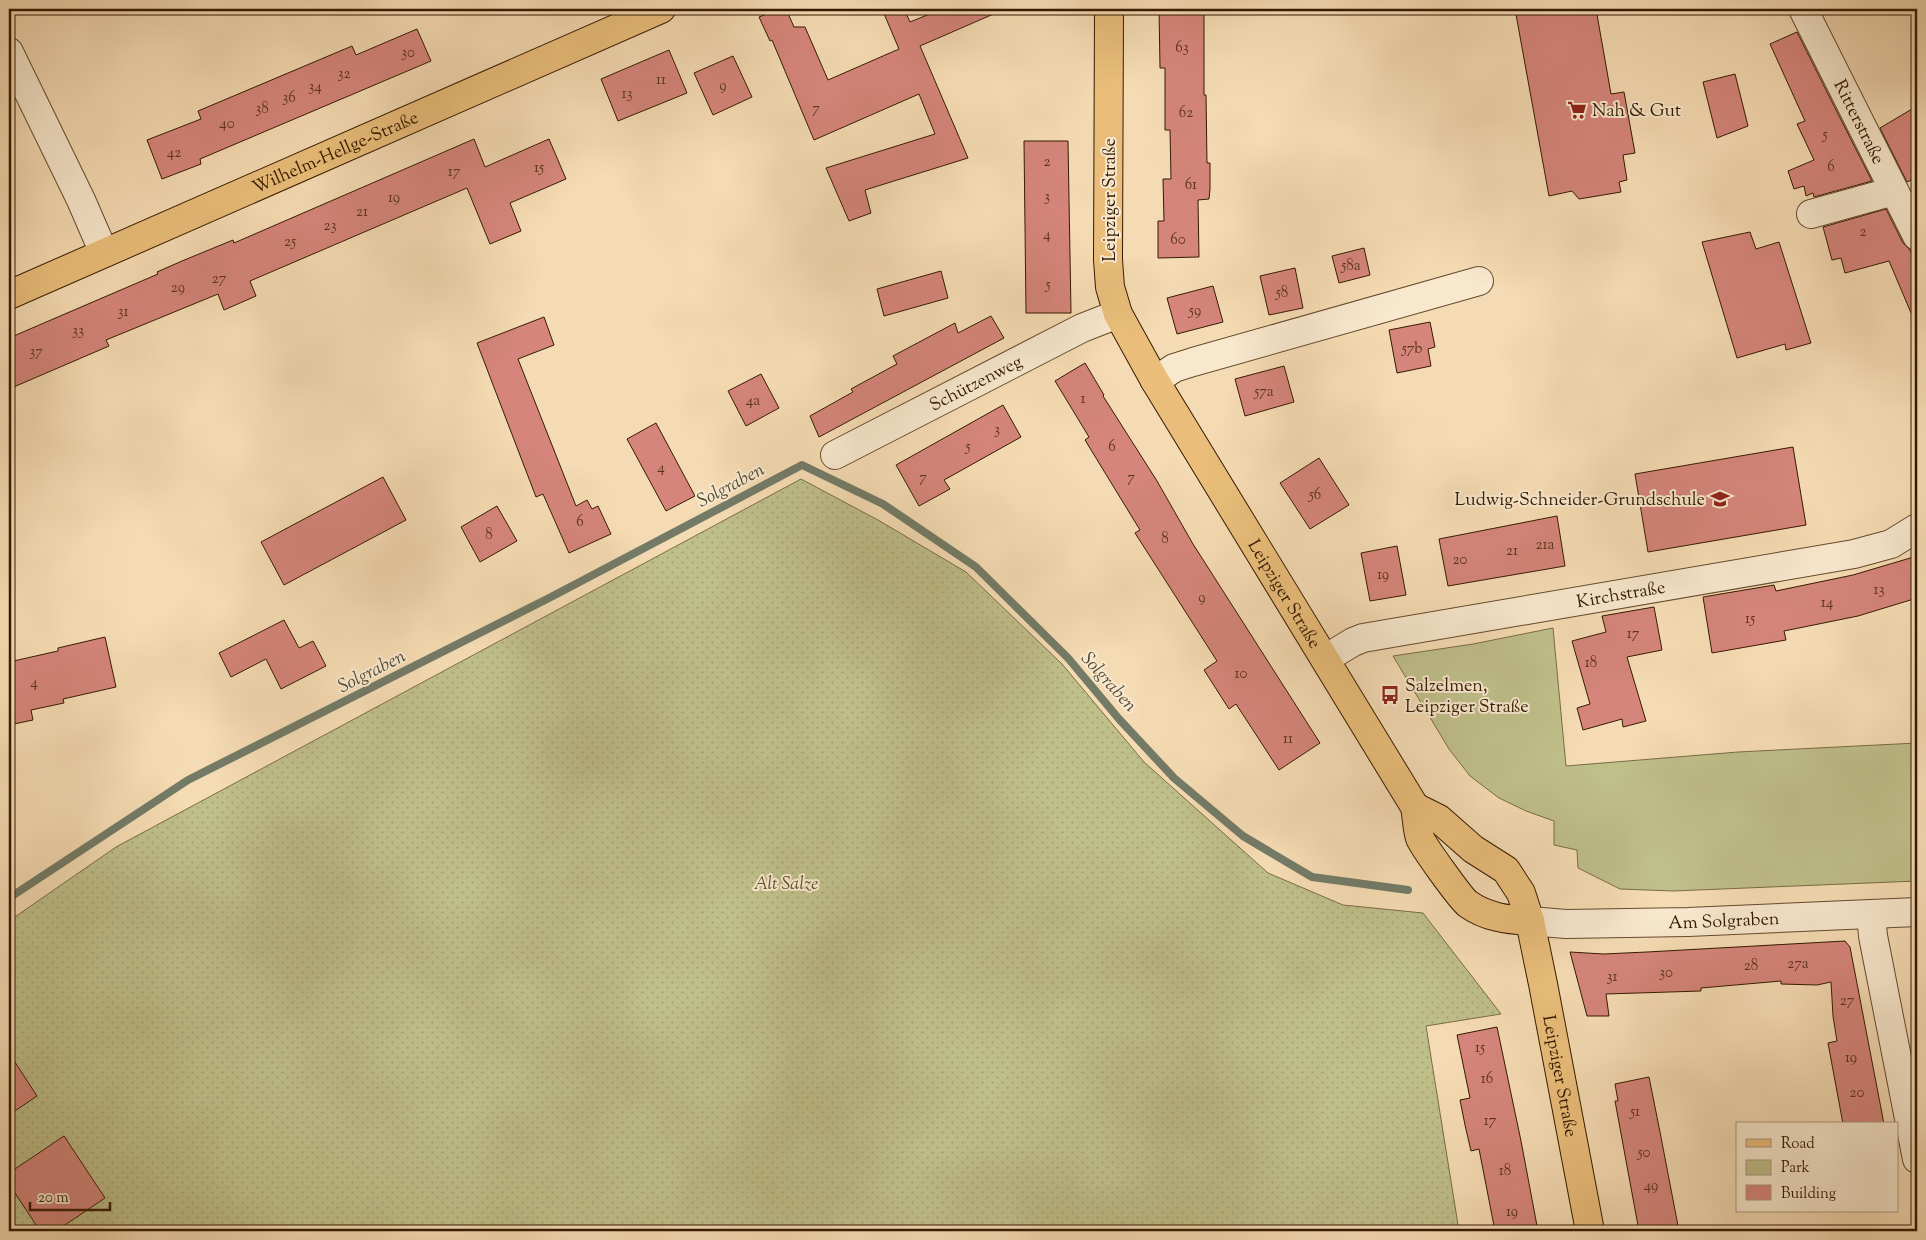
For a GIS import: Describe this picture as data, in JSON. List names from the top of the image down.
{
  "streets": {
    "main road": ["Wilhelm-Hellge-Straße", "Leipziger Straße"],
    "street": [
      "Ritterstraße",
      "Schützenweg",
      "Kirchstraße",
      "Am Solgraben"
    ]
  },
  "crossings": [
    ["Leipziger Straße", "Schützenweg"],
    ["Leipziger Straße", "Kirchstraße"],
    ["Leipziger Straße", "Am Solgraben"]
  ],
  "water": ["Solgraben"],
  "parks": ["Alt Salze"],
  "places": {
    "supermarket": ["Nah & Gut"],
    "school or university": ["Ludwig-Schneider-Grundschule"],
    "bus stop": ["Salzelmen, Leipziger Straße"]
  },
  "house_numbers": [
    "63",
    "30",
    "32",
    "11",
    "9",
    "34",
    "13",
    "36",
    "38",
    "7",
    "62",
    "40",
    "5",
    "42",
    "2",
    "6",
    "15",
    "17",
    "61",
    "3",
    "19",
    "21",
    "23",
    "2",
    "4",
    "60",
    "25",
    "58a",
    "27",
    "5",
    "29",
    "58",
    "59",
    "31",
    "33",
    "57b",
    "37",
    "57a",
    "1",
    "4a",
    "3",
    "5",
    "6",
    "4",
    "7",
    "7",
    "56",
    "6",
    "8",
    "8",
    "21a",
    "21",
    "20",
    "19",
    "13",
    "9",
    "14",
    "15",
    "17",
    "18",
    "10",
    "4",
    "11",
    "27a",
    "28",
    "30",
    "31",
    "27",
    "15",
    "19",
    "16",
    "20",
    "51",
    "17",
    "50",
    "18",
    "49",
    "19"
  ],
  "legend": ["Road", "Park", "Building"],
  "scale_bar": "20 m"
}
